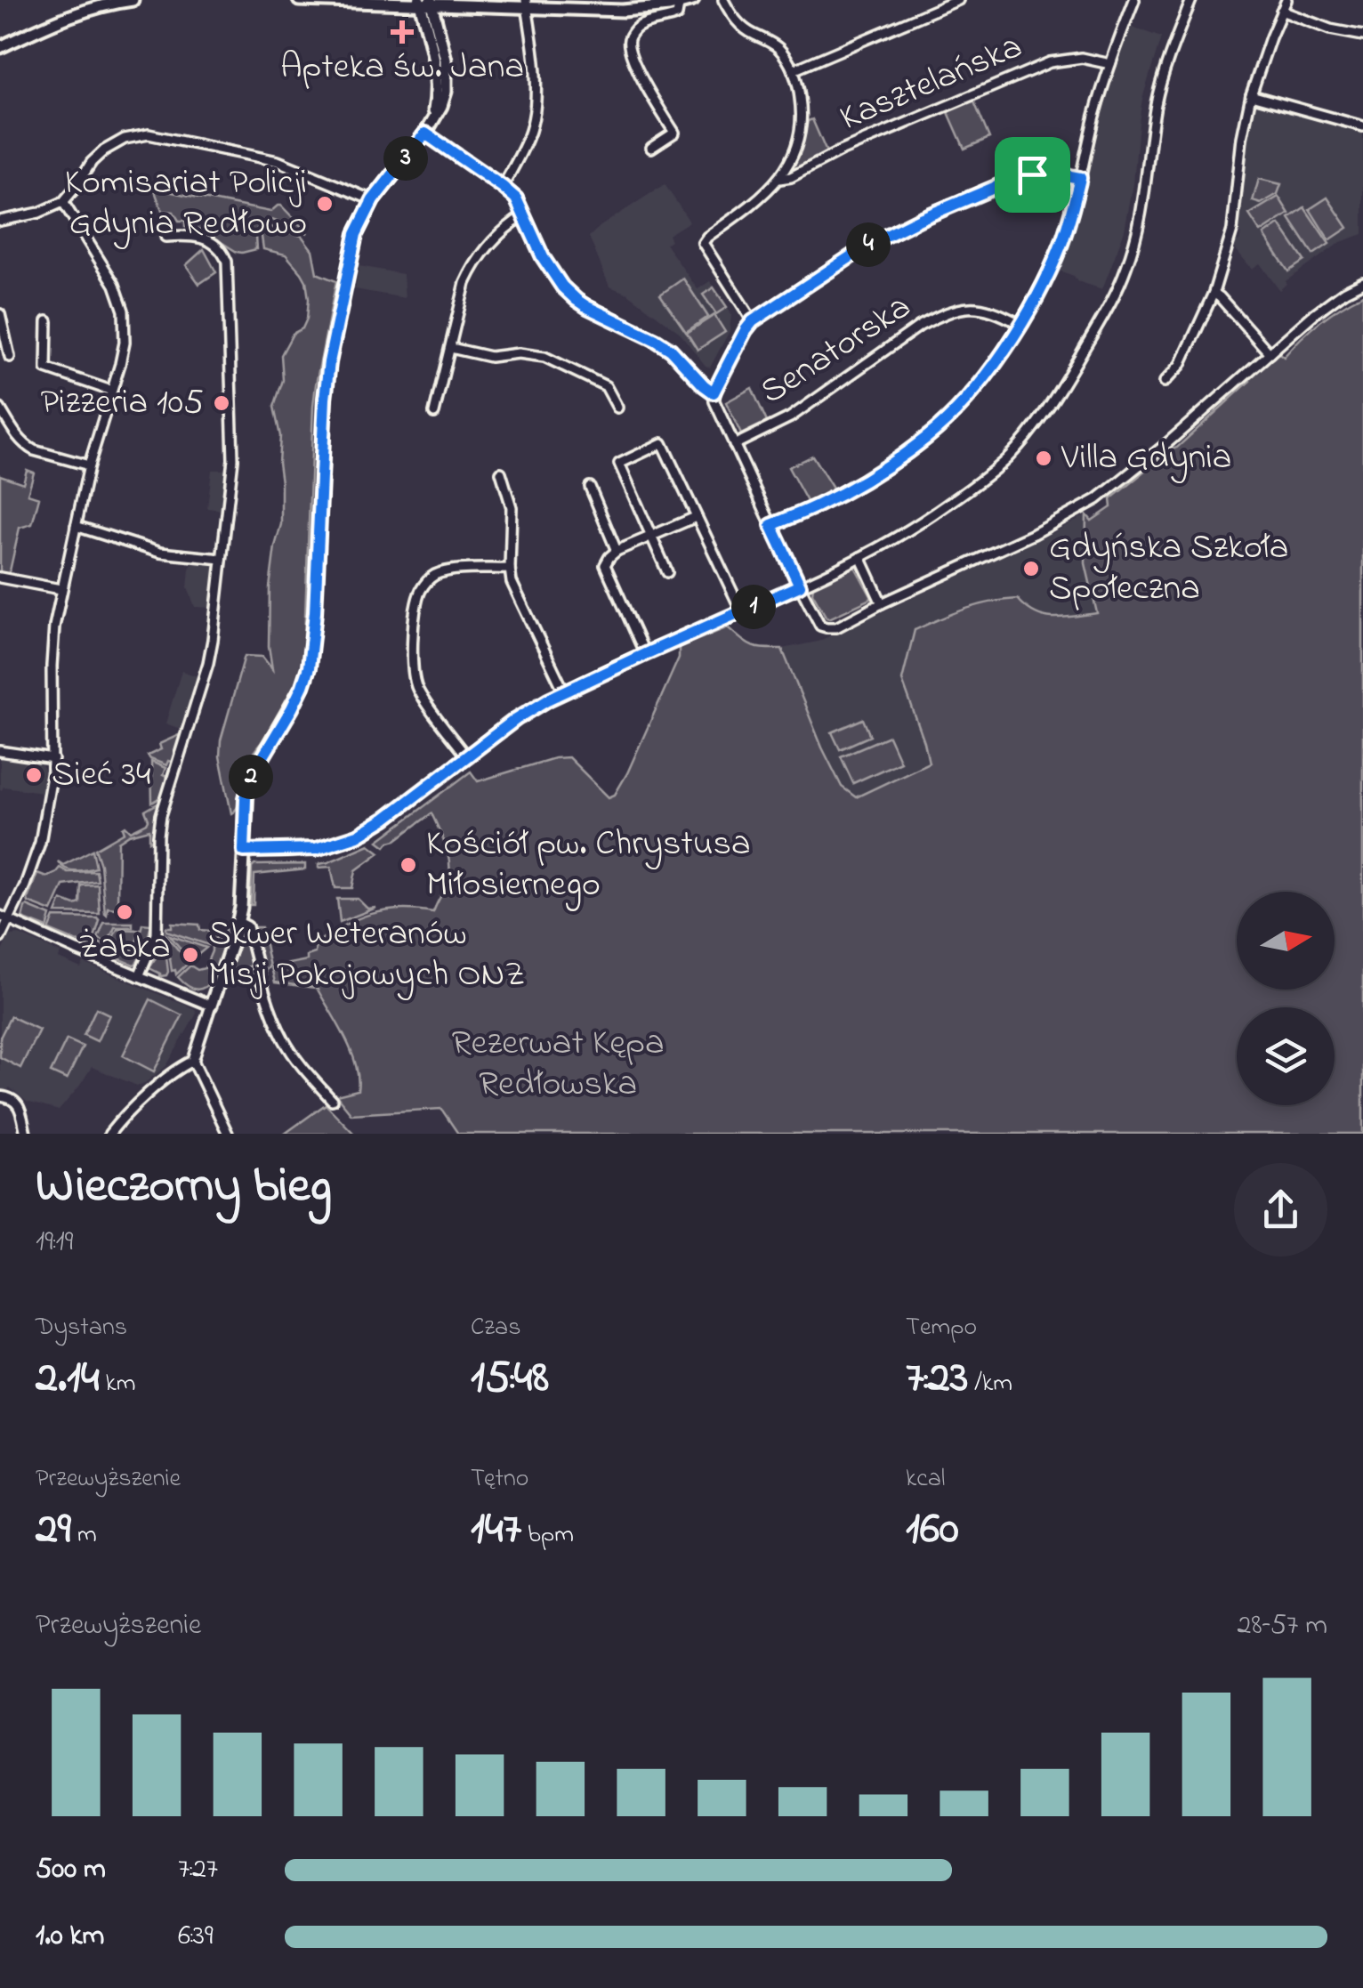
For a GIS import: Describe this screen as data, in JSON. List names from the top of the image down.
{
  "streets": {
    "street": ["Kasztelańska", "Senatorska"]
  },
  "parks": ["Rezerwat Kępa Redłowska"],
  "places": {
    "health": ["Apteka św. Jana"],
    "other": [
      "Komisariat Policji Gdynia Redłowo",
      "Pizzeria 105",
      "Villa Gdynia",
      "Gdyńska Szkoła Społeczna",
      "Sieć 34",
      "Kościół pw. Chrystusa Miłosiernego",
      "Żabka",
      "Skwer Weteranów Misji Pokojowych ONZ"
    ]
  },
  "north": "right",
  "page": {
    "pins": [
      "3",
      "4",
      "1",
      "2"
    ],
    "heading": ["Wieczorny bieg", "19:19"],
    "stats": [
      ["Dystans", "2.14 km"],
      ["Czas", "15:48"],
      ["Tempo", "7:23 /km"],
      ["Przewyższenie", "29 m"],
      ["Tętno", "147 bpm"],
      ["kcal", "160"]
    ],
    "chart": ["Przewyższenie", "28–57 m"],
    "list": [
      {
        "name": "500 m",
        "note": "7:27"
      },
      {
        "name": "1.0 km",
        "note": "6:39"
      }
    ]
  }
}
